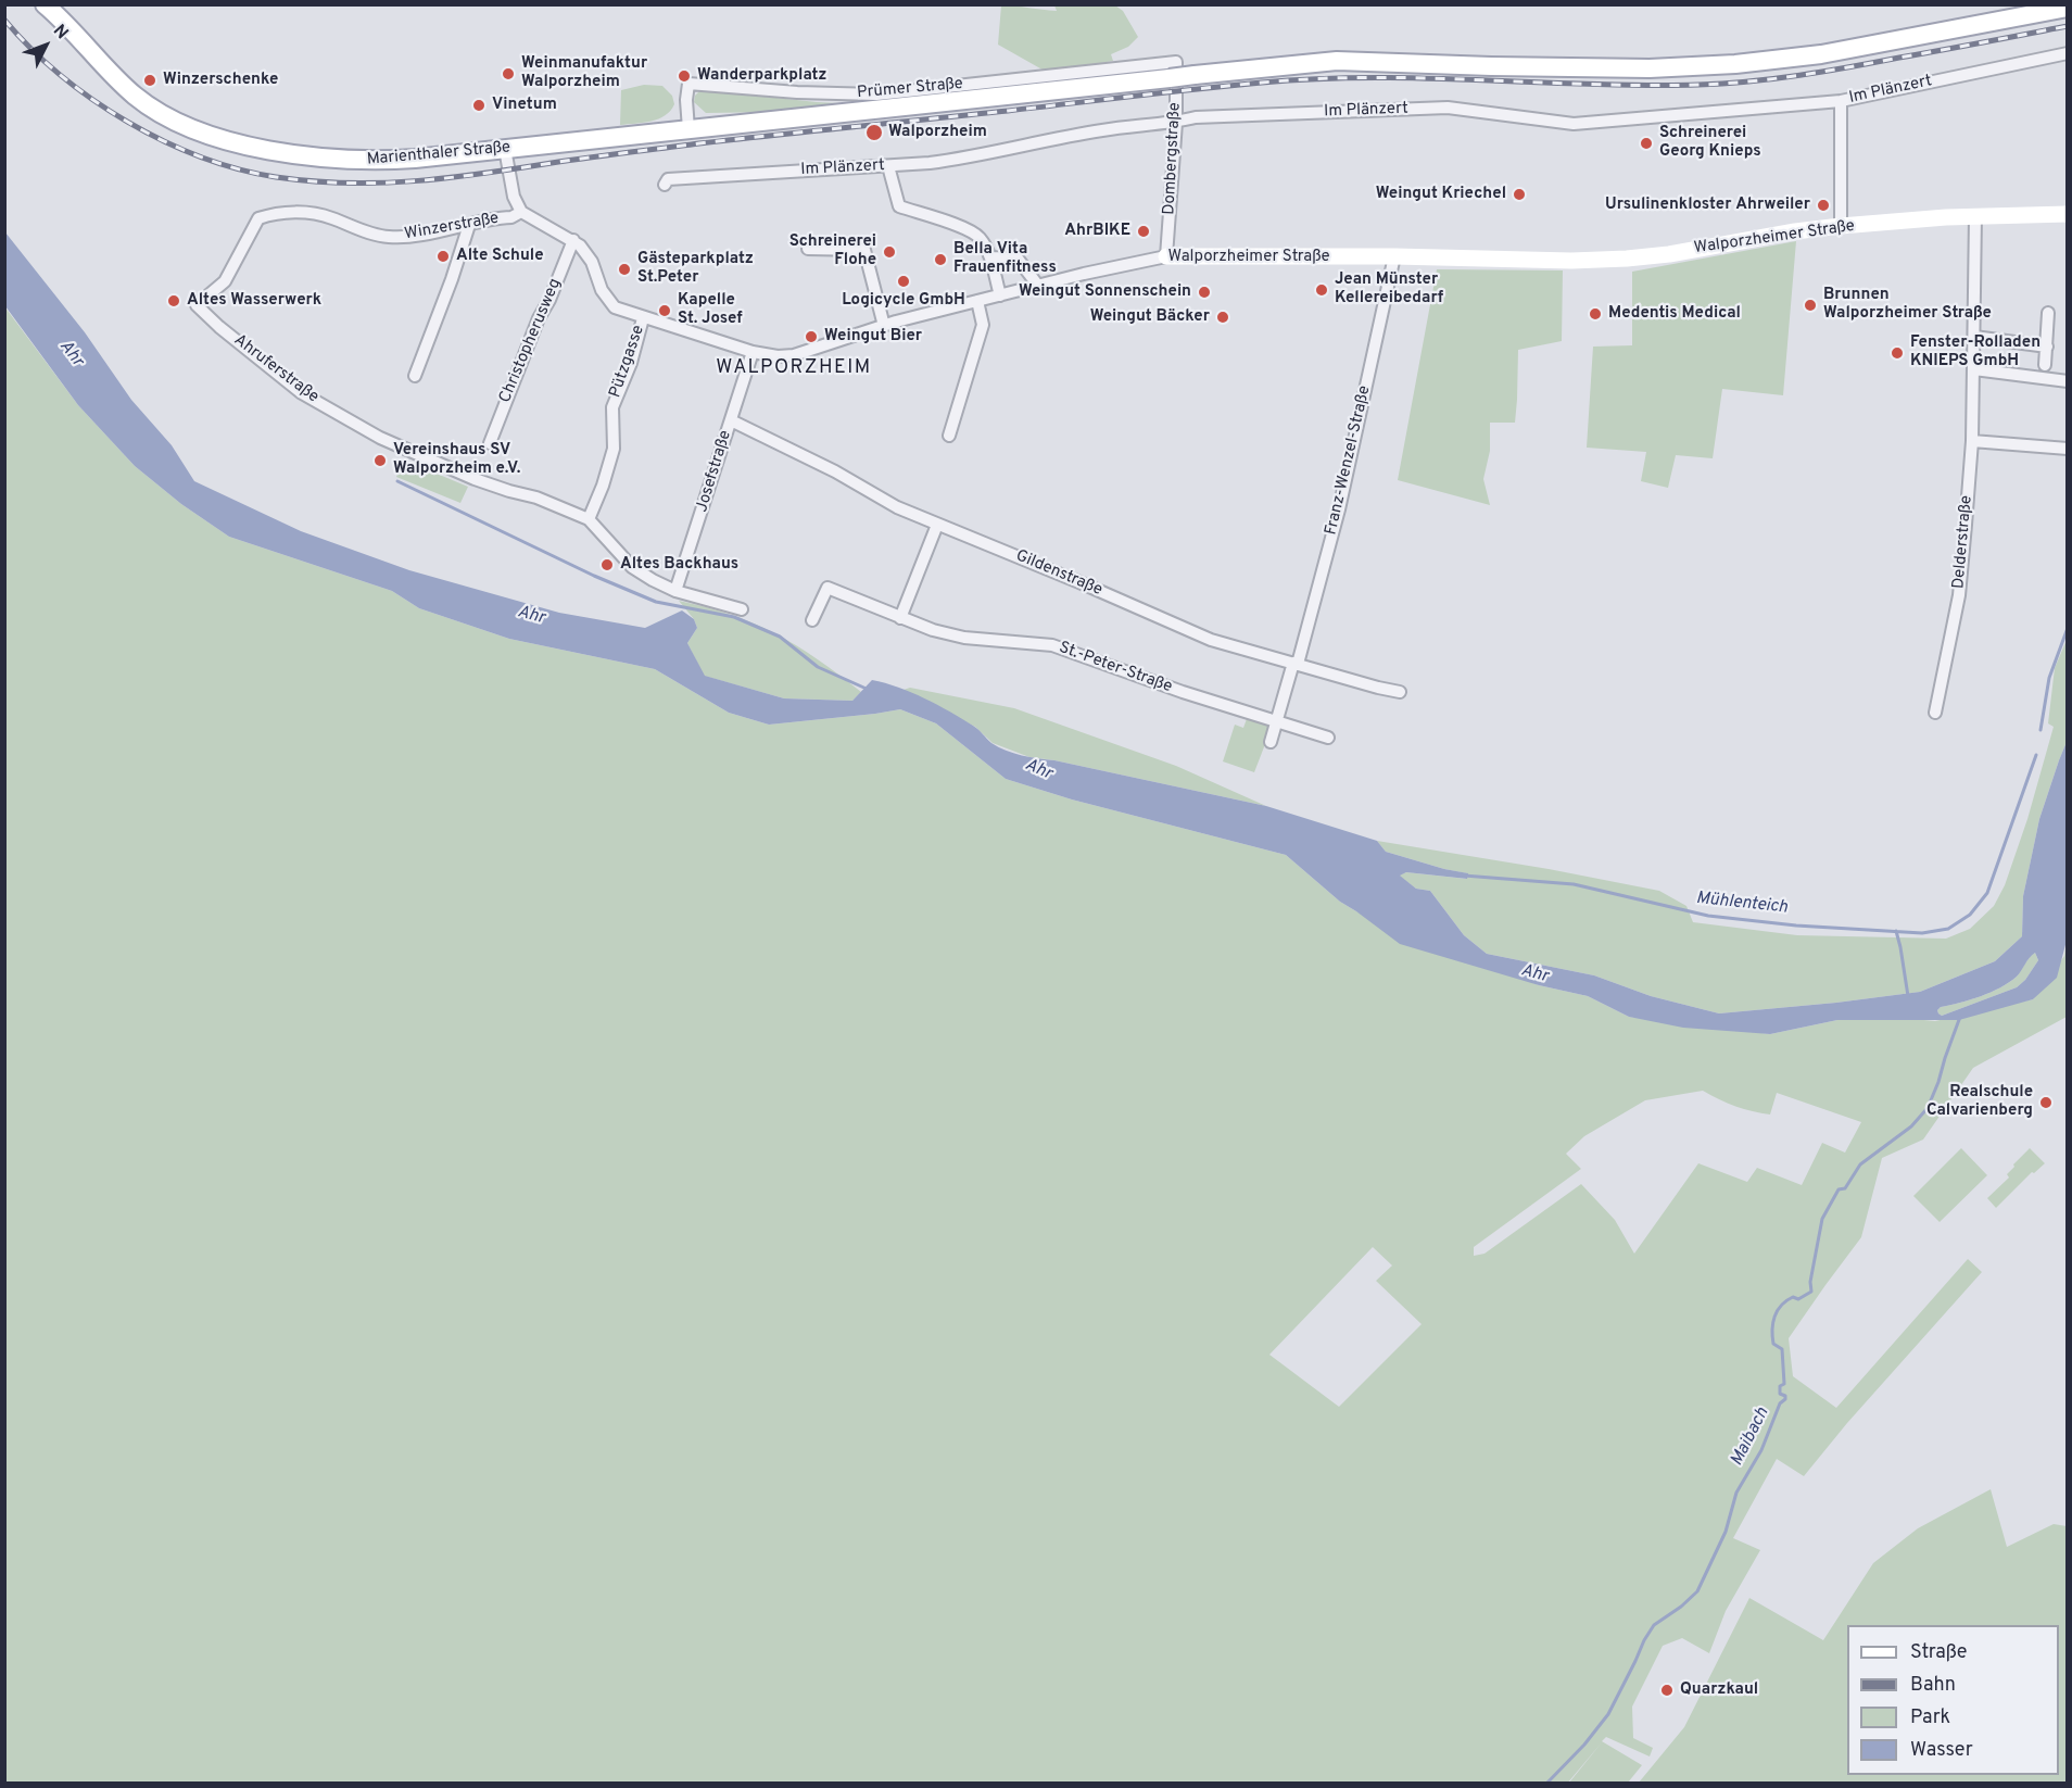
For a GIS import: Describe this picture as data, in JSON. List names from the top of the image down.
{
  "streets": {
    "main road": ["Marienthaler Straße"],
    "street": [
      "Prümer Straße",
      "Im Plänzert",
      "Dombergstraße",
      "Winzerstraße",
      "Walporzheimer Straße",
      "Christopherusweg",
      "Pützgasse",
      "Ahruferstraße",
      "Franz-Wenzel-Straße",
      "Josefstraße",
      "Delderstraße",
      "Gildenstraße",
      "St.-Peter-Straße"
    ]
  },
  "crossings": [
    ["Prümer Straße", "Marienthaler Straße"],
    ["Prümer Straße", "Dombergstraße"],
    ["Im Plänzert", "Dombergstraße"],
    ["Marienthaler Straße", "Dombergstraße"],
    ["Dombergstraße", "Walporzheimer Straße"],
    ["Winzerstraße", "Walporzheimer Straße"],
    ["Winzerstraße", "Ahruferstraße"],
    ["Walporzheimer Straße", "Christopherusweg"],
    ["Walporzheimer Straße", "Pützgasse"],
    ["Walporzheimer Straße", "Franz-Wenzel-Straße"],
    ["Walporzheimer Straße", "Josefstraße"],
    ["Walporzheimer Straße", "Delderstraße"],
    ["Pützgasse", "Ahruferstraße"],
    ["Ahruferstraße", "Josefstraße"],
    ["Franz-Wenzel-Straße", "Gildenstraße"],
    ["Franz-Wenzel-Straße", "St.-Peter-Straße"],
    ["Josefstraße", "Gildenstraße"]
  ],
  "districts": ["WALPORZHEIM"],
  "water": ["Ahr", "Mühlenteich", "Maibach"],
  "places": [
    "Weinmanufaktur Walporzheim",
    "Wanderparkplatz",
    "Winzerschenke",
    "Vinetum",
    "Walporzheim",
    "Schreinerei Georg Knieps",
    "Weingut Kriechel",
    "Ursulinenkloster Ahrweiler",
    "AhrBIKE",
    "Schreinerei Flohe",
    "Alte Schule",
    "Bella Vita Frauenfitness",
    "Gästeparkplatz St.Peter",
    "Logicycle GmbH",
    "Jean Münster Kellereibedarf",
    "Weingut Sonnenschein",
    "Altes Wasserwerk",
    "Brunnen Walporzheimer Straße",
    "Kapelle St. Josef",
    "Medentis Medical",
    "Weingut Bäcker",
    "Weingut Bier",
    "Fenster-Rolladen KNIEPS GmbH",
    "Vereinshaus SV Walporzheim e.V.",
    "Altes Backhaus",
    "Realschule Calvarienberg",
    "Quarzkaul"
  ],
  "legend": [
    "Straße",
    "Bahn",
    "Park",
    "Wasser"
  ],
  "north": "top right"
}
